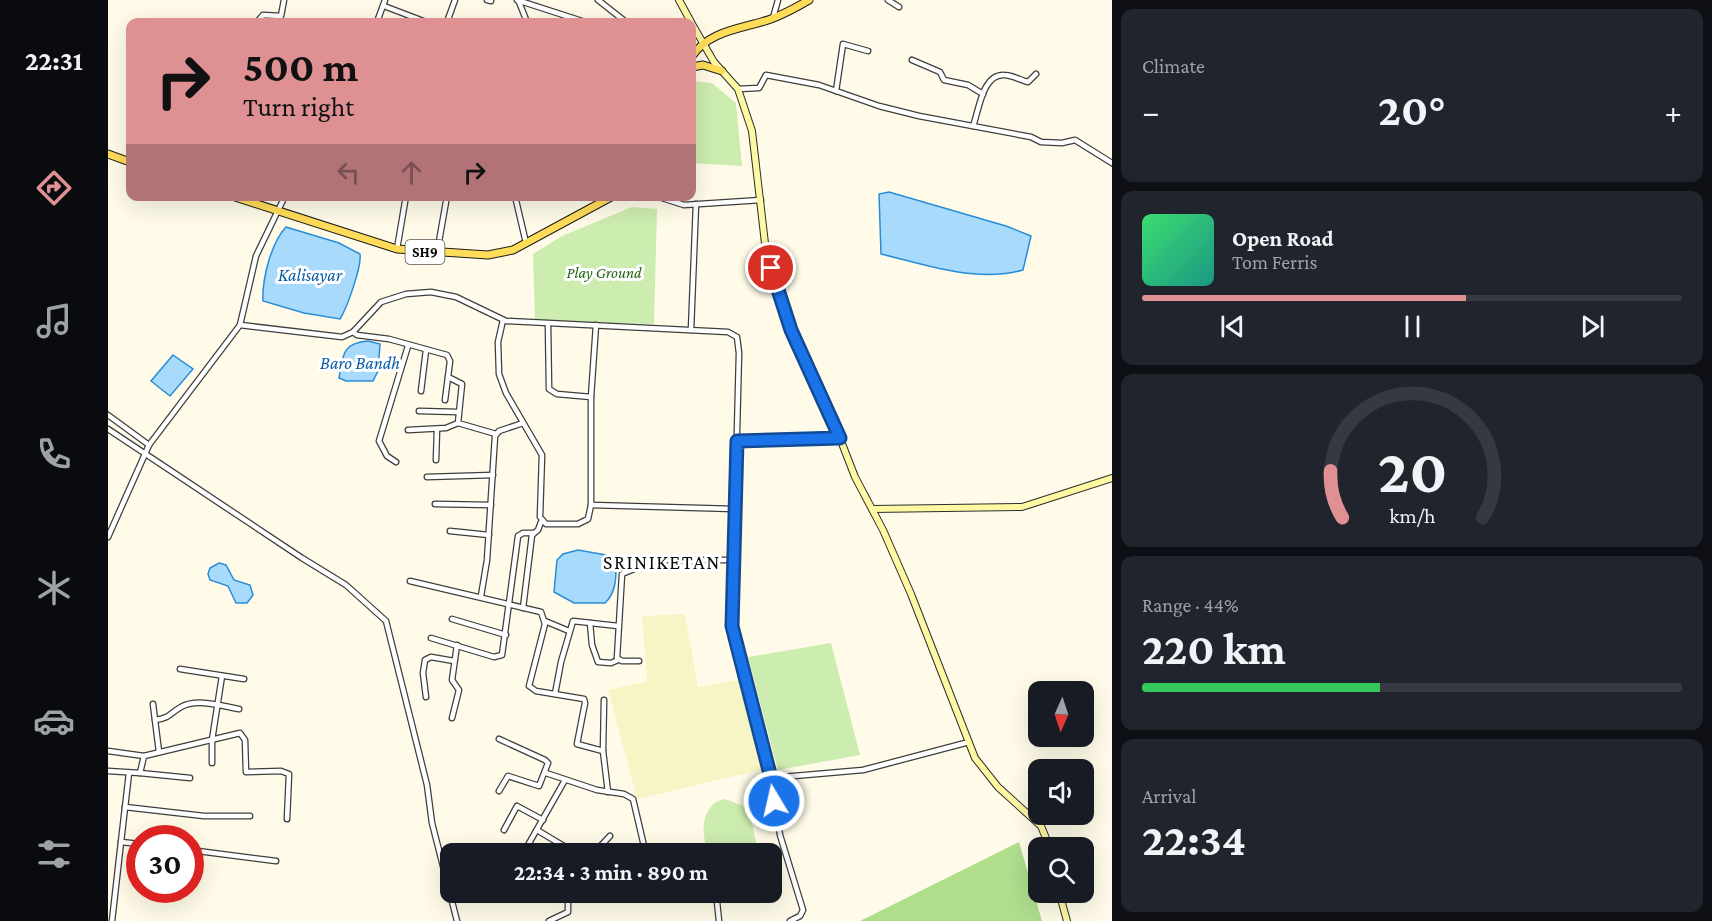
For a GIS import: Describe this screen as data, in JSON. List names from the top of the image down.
{
  "streets": {
    "main road": ["SH9"]
  },
  "districts": ["SRINIKETAN"],
  "water": ["Kalisayar", "Baro Bandh"],
  "parks": ["Play Ground"],
  "north": "bottom",
  "page": {
    "tabs": "22:31",
    "tile": [
      "Climate",
      ["Range · 44%", "220 km"],
      ["Arrival", "22:34"]
    ],
    "turn": ["500 m", "Turn right"],
    "heat": ["−", "20°", "+"],
    "song": ["Open Road", "Tom Ferris"],
    "limit": "30",
    "trip": "22:34 · 3 min · 890 m",
    "gauge": ["20", "km/h"]
  }
}
